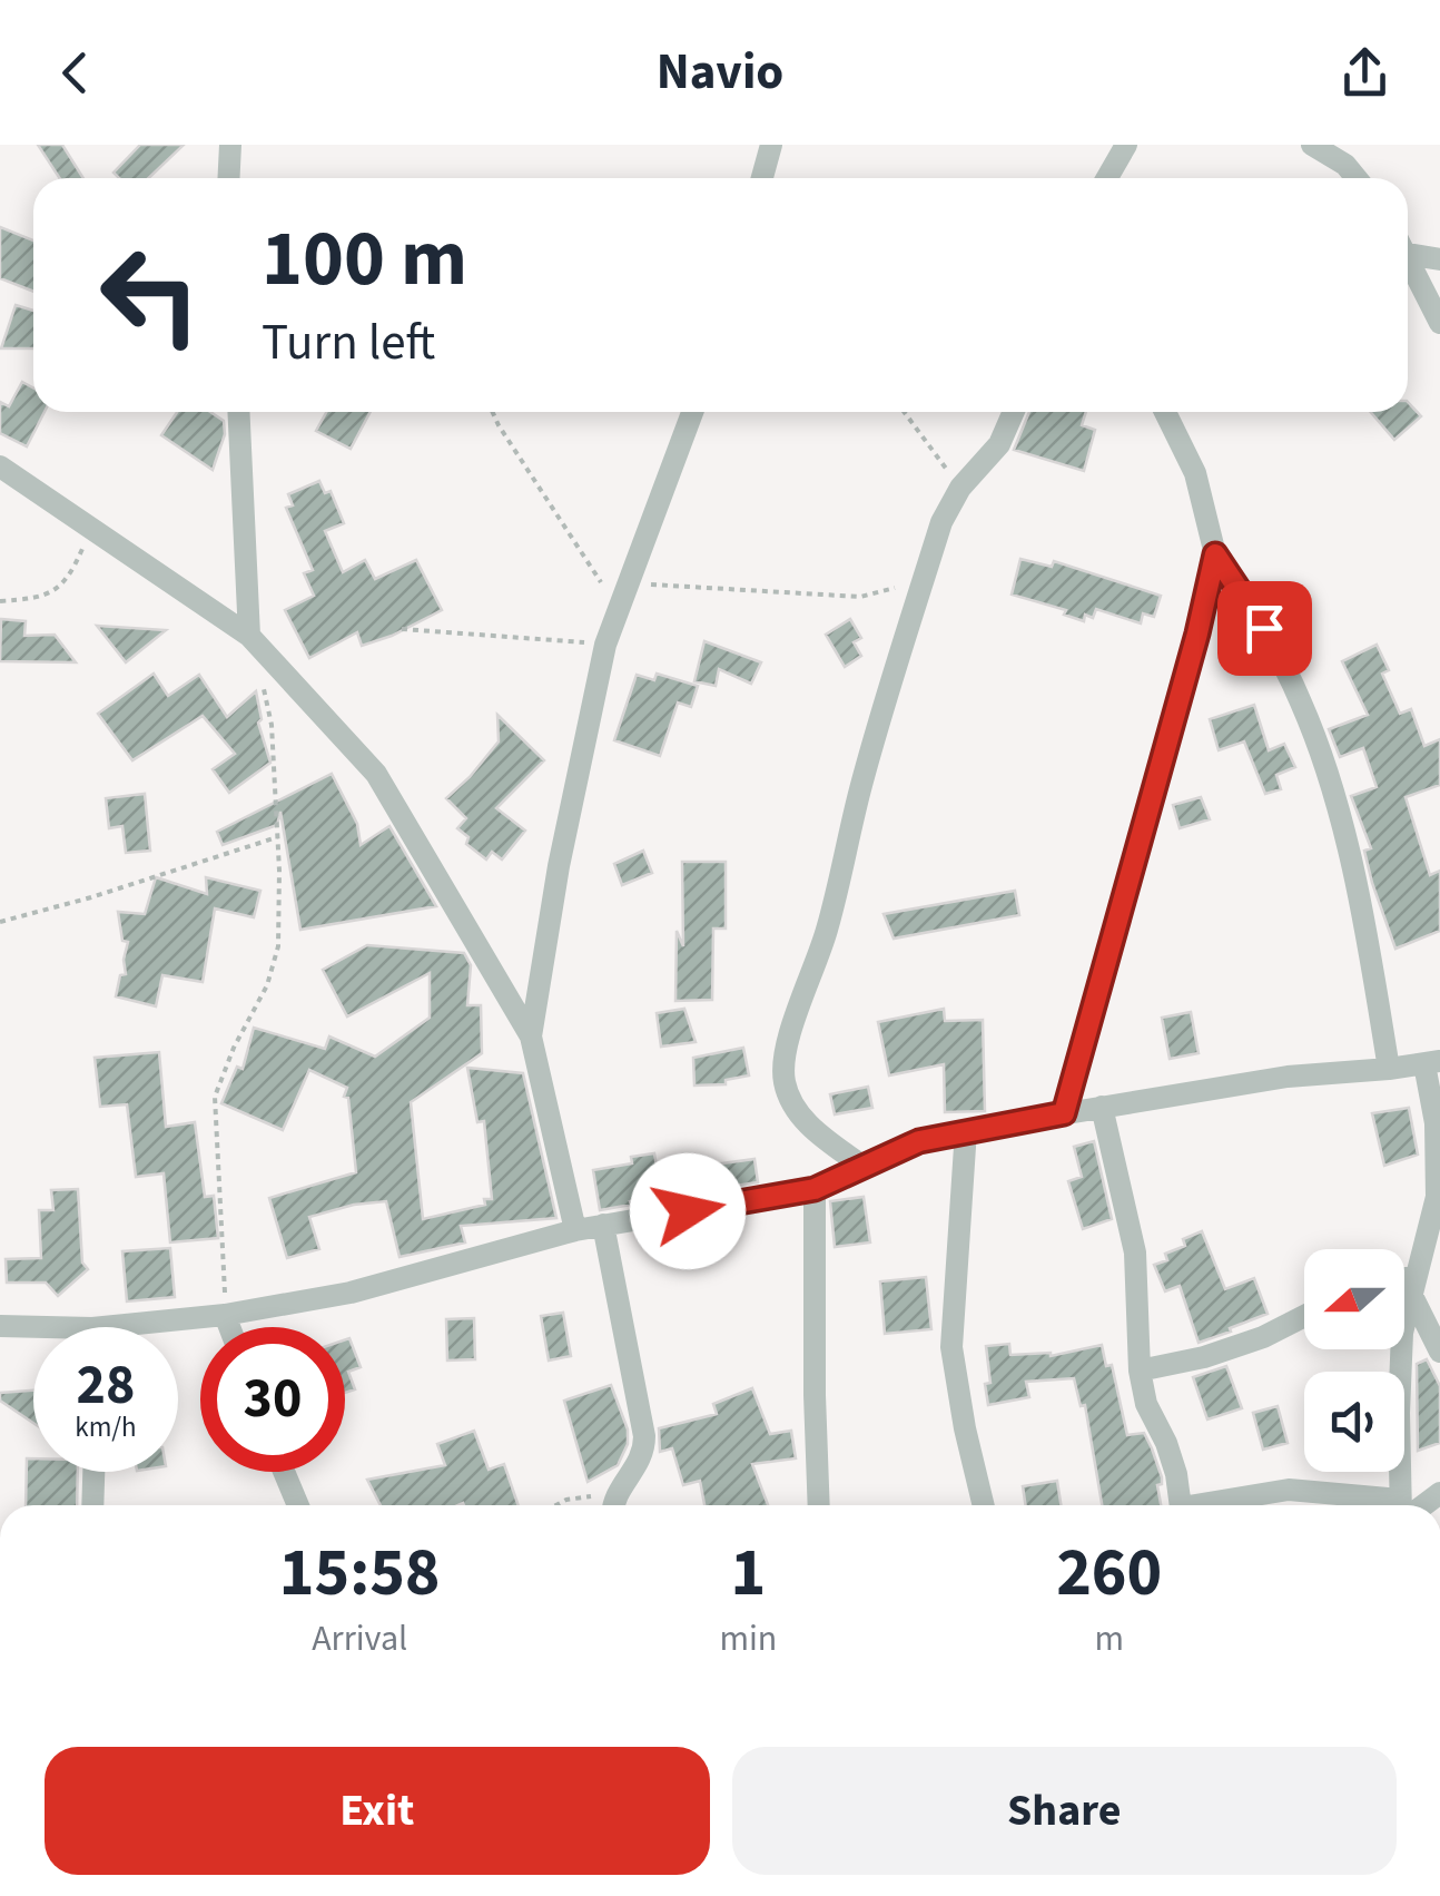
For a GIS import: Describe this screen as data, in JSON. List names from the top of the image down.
{
  "north": "left",
  "page": {
    "header": "Navio",
    "turn": ["100 m", "Turn left"],
    "speed": "28 km/h",
    "limit": "30",
    "eta": [
      "15:58",
      "Arrival",
      "1",
      "min",
      "260",
      "m"
    ],
    "buttons": ["Exit", "Share"]
  }
}
